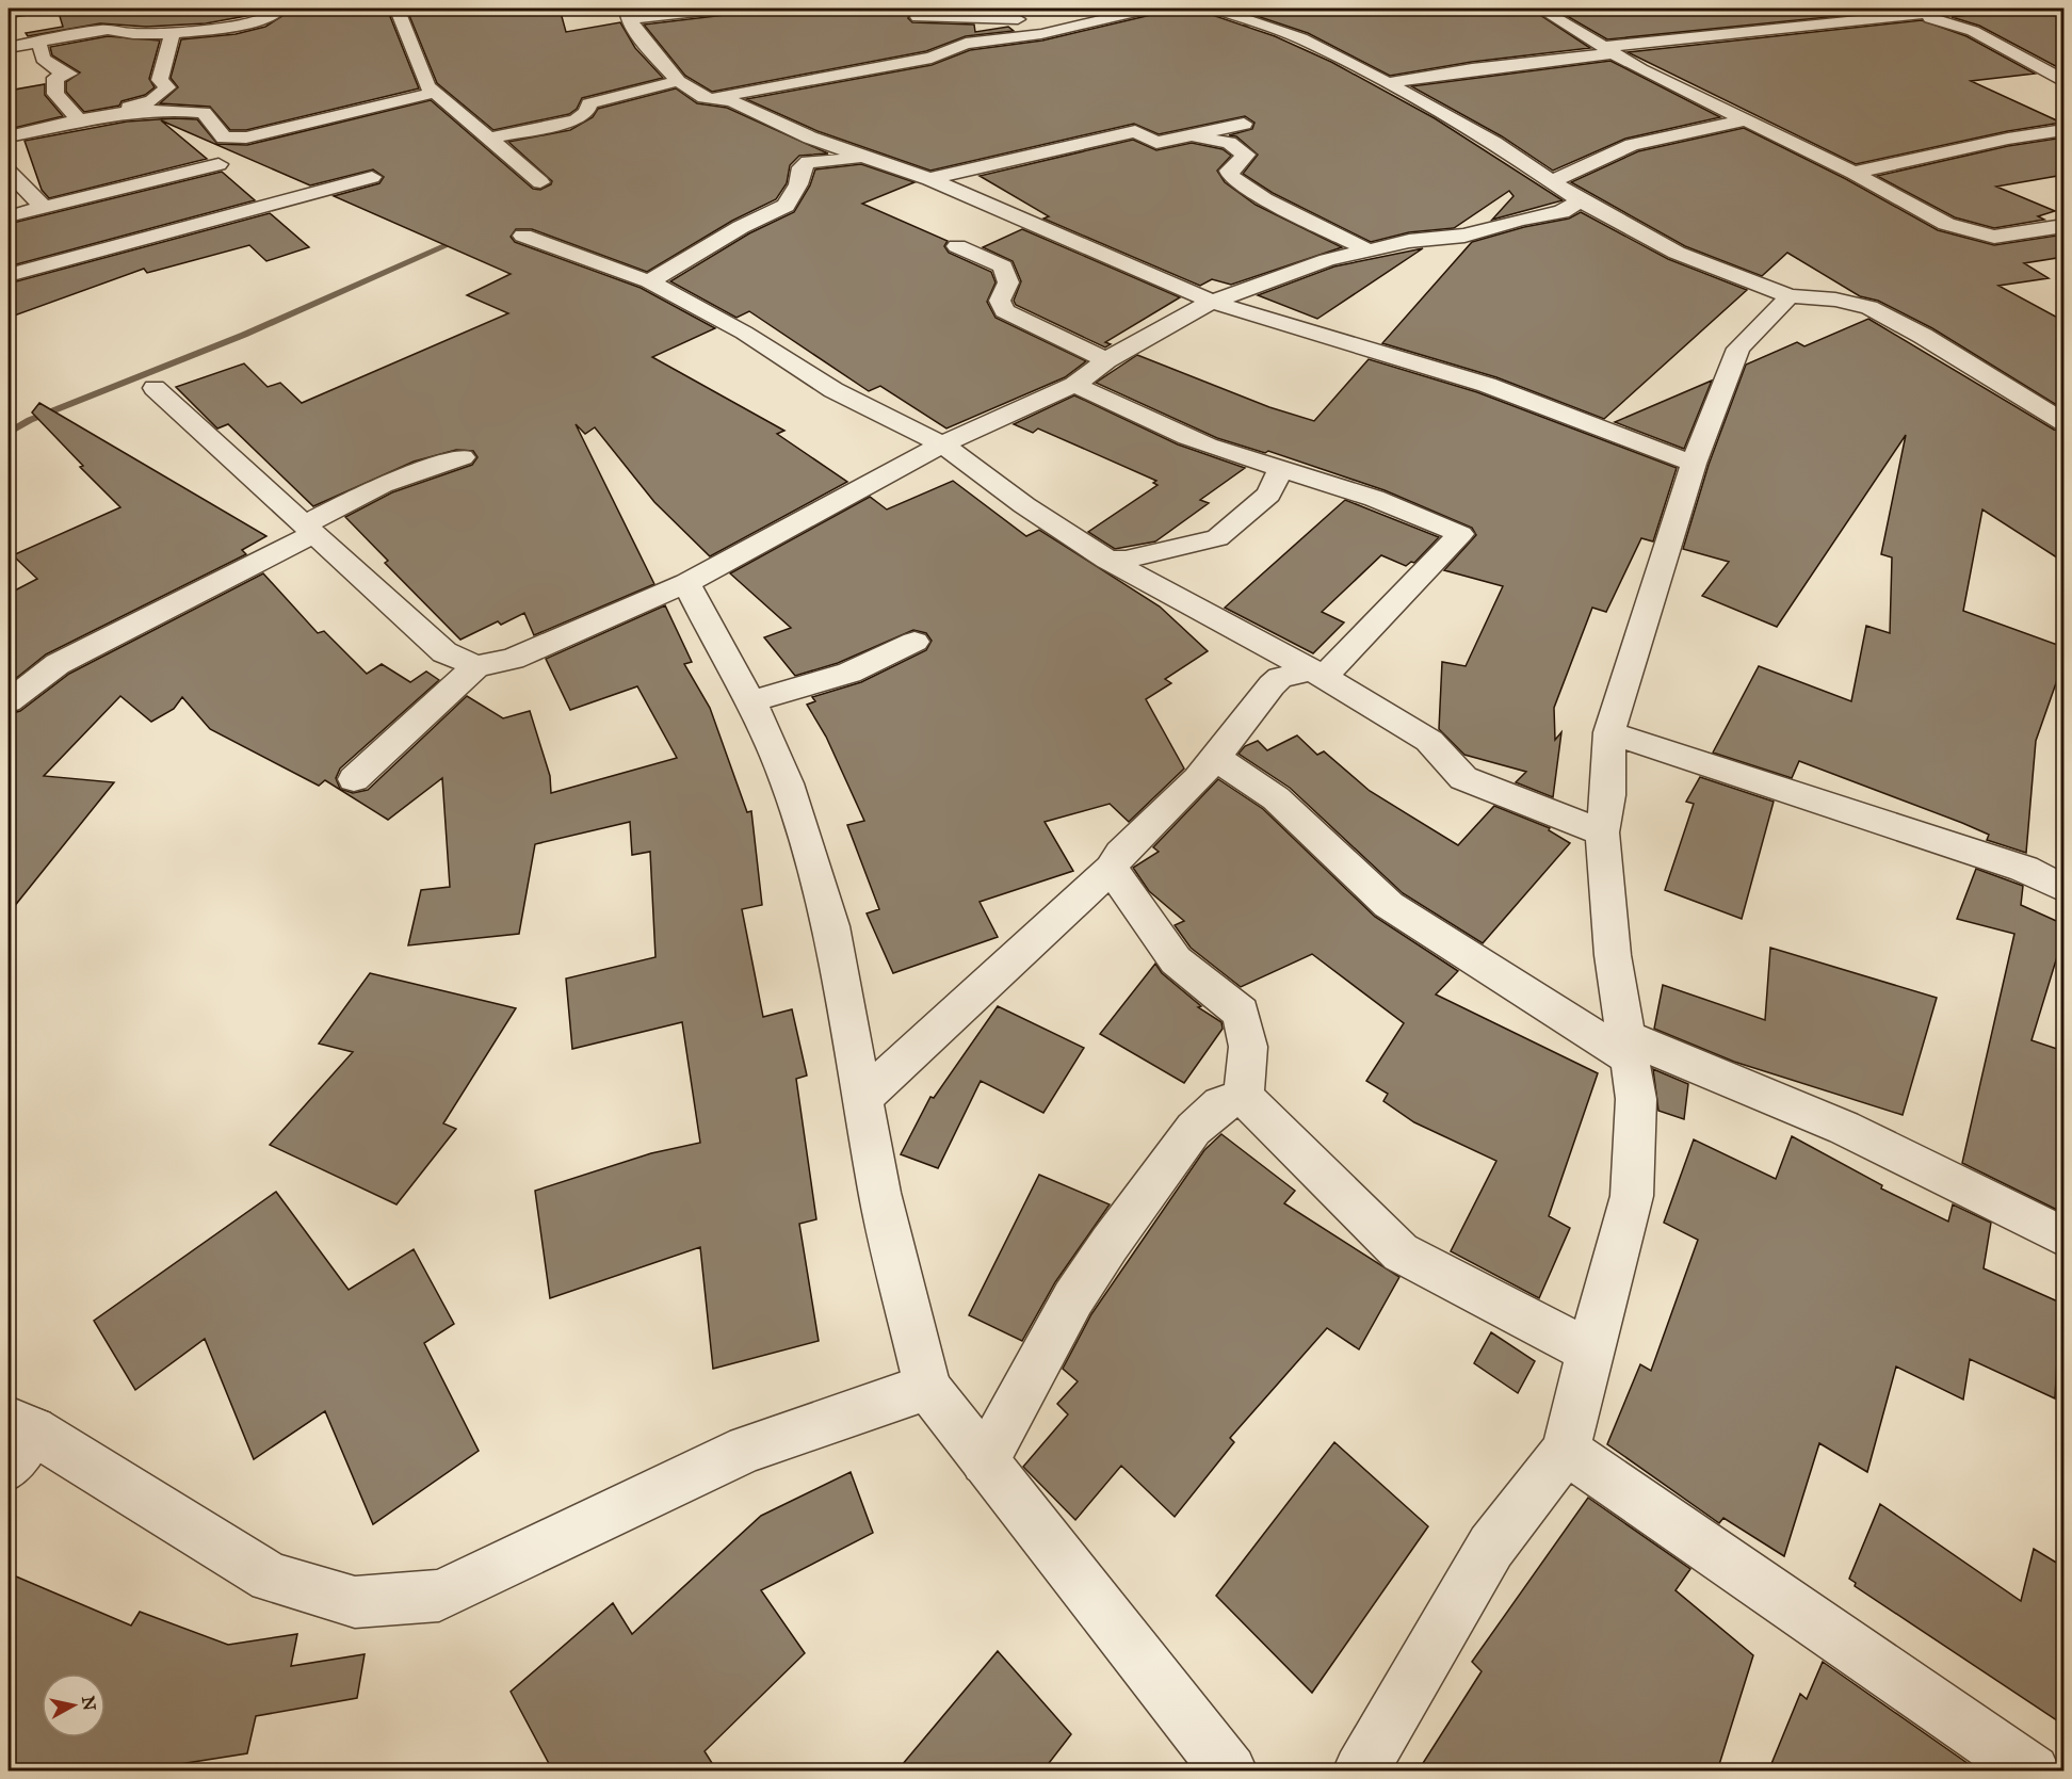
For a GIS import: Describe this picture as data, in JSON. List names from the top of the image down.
{
  "north": "right"
}
